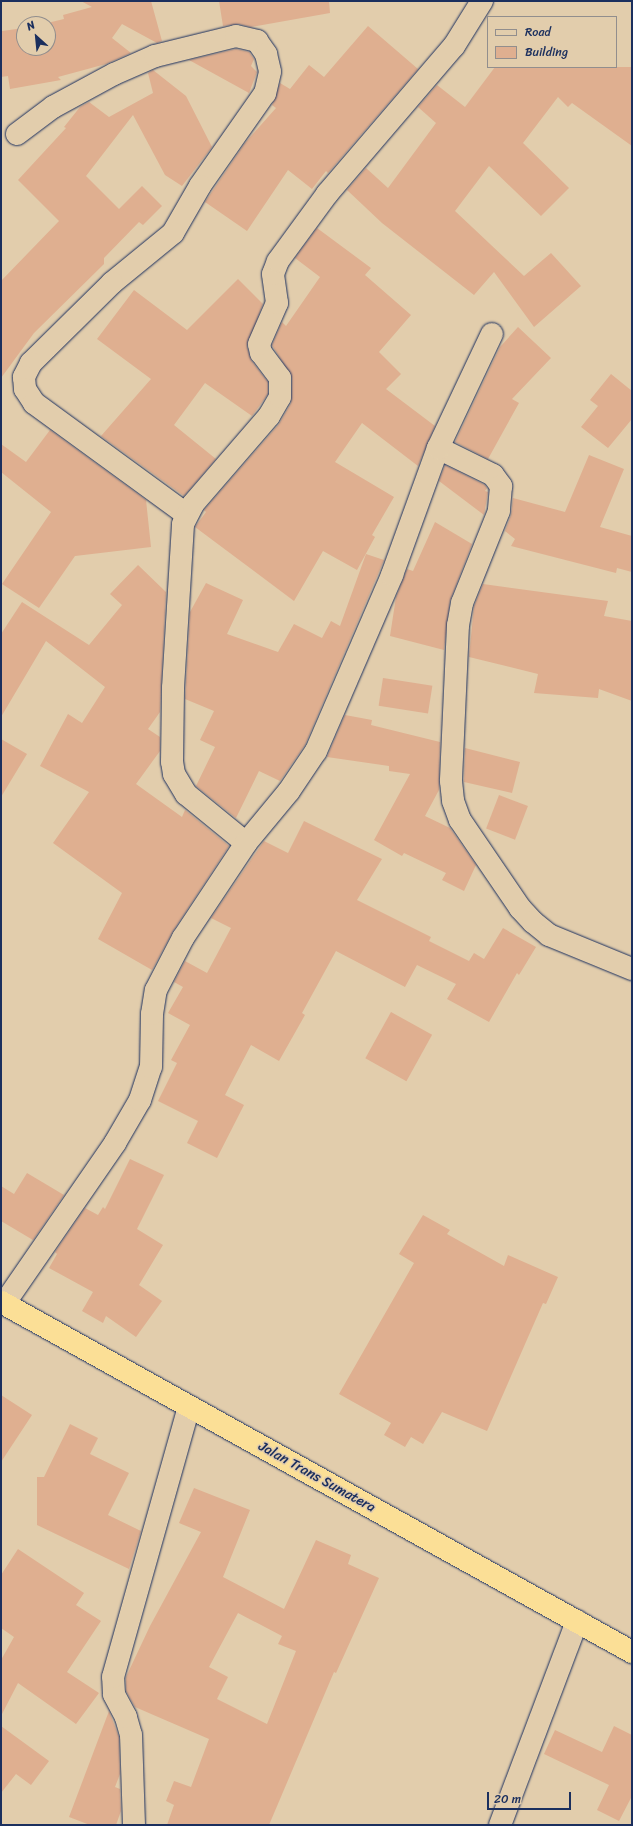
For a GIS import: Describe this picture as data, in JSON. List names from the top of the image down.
{
  "streets": {
    "highway": ["Jalan Trans Sumatera"]
  },
  "legend": ["Road", "Building"],
  "scale_bar": "20 m",
  "north": "top left"
}
